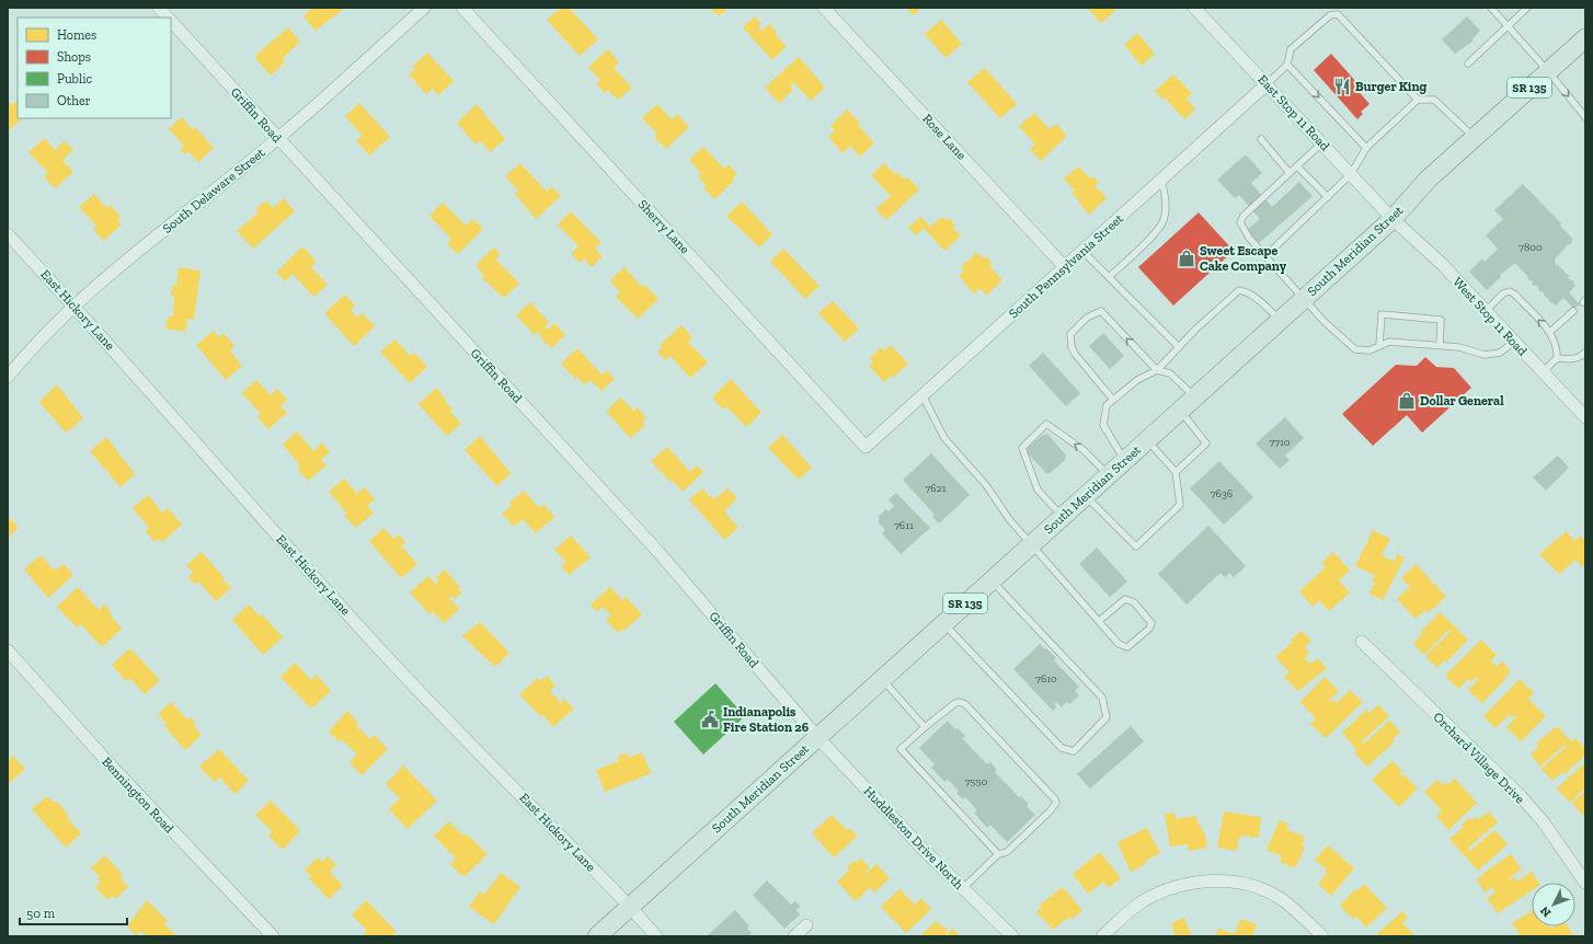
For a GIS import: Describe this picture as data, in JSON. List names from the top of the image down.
{
  "streets": {
    "main road": ["SR 135", "South Meridian Street"],
    "street": [
      "East Stop 11 Road",
      "Griffin Road",
      "Rose Lane",
      "South Delaware Street",
      "Sherry Lane",
      "South Pennsylvania Street",
      "East Hickory Lane",
      "West Stop 11 Road",
      "Orchard Village Drive",
      "Bennington Road",
      "Huddleston Drive North"
    ]
  },
  "crossings": [
    ["East Stop 11 Road", "South Meridian Street"],
    ["East Stop 11 Road", "South Pennsylvania Street"],
    ["East Stop 11 Road", "West Stop 11 Road"],
    ["Griffin Road", "South Delaware Street"],
    ["Griffin Road", "South Meridian Street"],
    ["Griffin Road", "Huddleston Drive North"],
    ["Rose Lane", "South Pennsylvania Street"],
    ["South Delaware Street", "East Hickory Lane"],
    ["Sherry Lane", "South Pennsylvania Street"],
    ["South Meridian Street", "East Hickory Lane"],
    ["South Meridian Street", "West Stop 11 Road"],
    ["South Meridian Street", "Huddleston Drive North"]
  ],
  "places": {
    "restaurant": ["Burger King"],
    "shop": ["Sweet Escape Cake Company", "Dollar General"],
    "public building": ["Indianapolis Fire Station 26"]
  },
  "house_numbers": [
    "7800",
    "7710",
    "7621",
    "7636",
    "7611",
    "7610",
    "7550"
  ],
  "legend": [
    "Homes",
    "Shops",
    "Public",
    "Other"
  ],
  "scale_bar": "50 m",
  "north": "bottom left"
}
